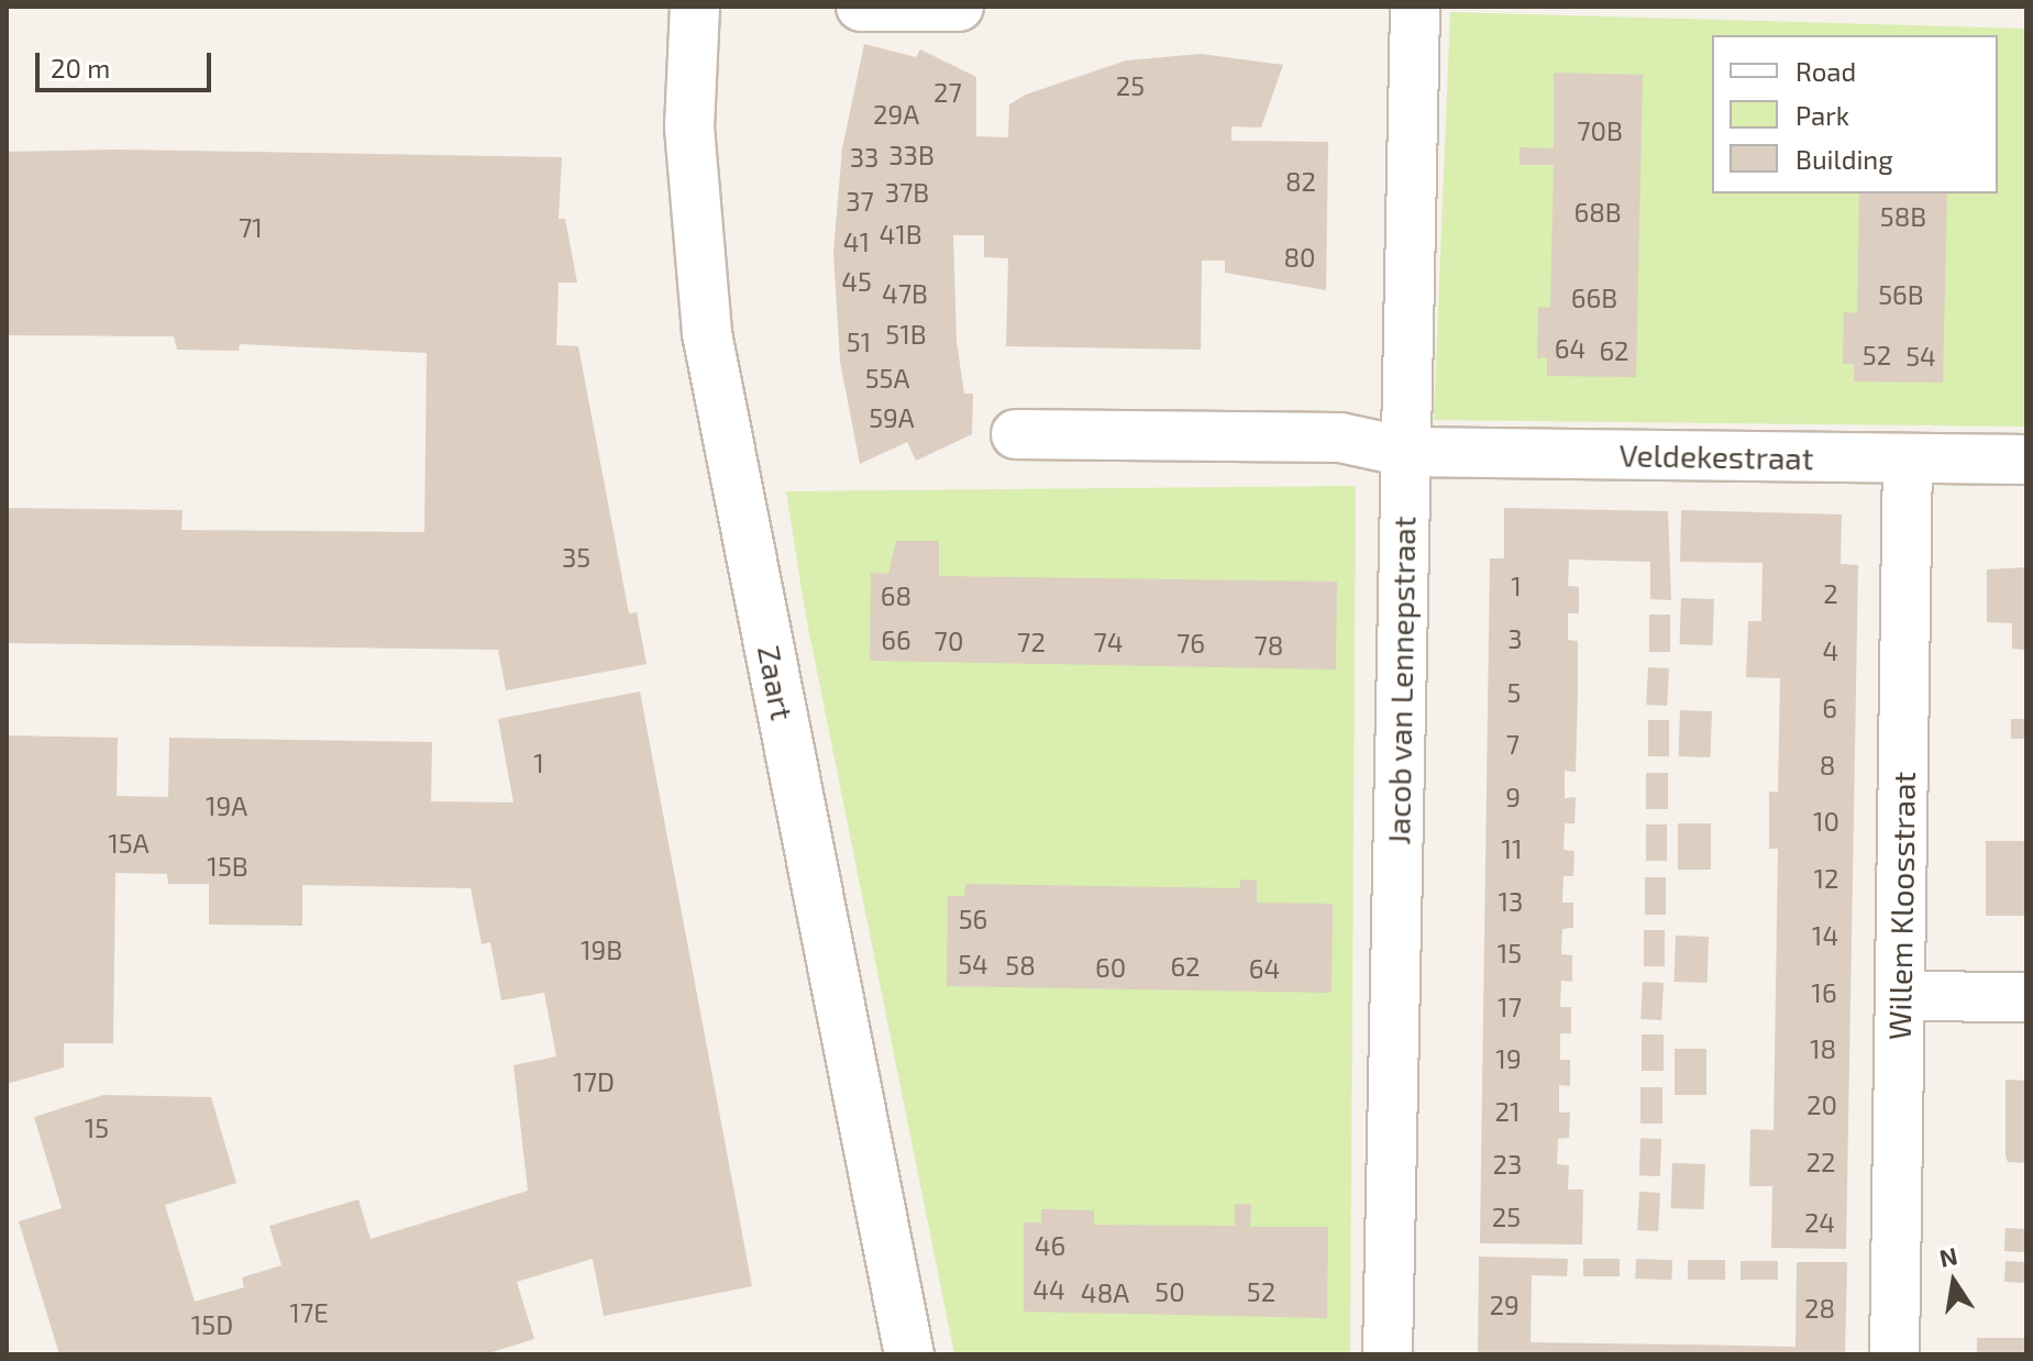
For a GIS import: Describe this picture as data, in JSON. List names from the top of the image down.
{
  "streets": {
    "street": [
      "Veldekestraat",
      "Jacob van Lennepstraat",
      "Zaart",
      "Willem Kloosstraat"
    ]
  },
  "crossings": [
    ["Veldekestraat", "Jacob van Lennepstraat"],
    ["Veldekestraat", "Willem Kloosstraat"]
  ],
  "house_numbers": [
    "25",
    "27",
    "29A",
    "70B",
    "33B",
    "33",
    "82",
    "37B",
    "37",
    "68B",
    "58B",
    "71",
    "41B",
    "41",
    "80",
    "45",
    "47B",
    "56B",
    "66B",
    "51B",
    "51",
    "64",
    "62",
    "52",
    "54",
    "55A",
    "59A",
    "35",
    "1",
    "2",
    "68",
    "3",
    "66",
    "70",
    "72",
    "74",
    "76",
    "78",
    "4",
    "5",
    "6",
    "7",
    "1",
    "8",
    "9",
    "19A",
    "10",
    "15A",
    "11",
    "15B",
    "12",
    "13",
    "56",
    "14",
    "19B",
    "15",
    "54",
    "58",
    "62",
    "60",
    "64",
    "16",
    "17",
    "18",
    "19",
    "17D",
    "20",
    "21",
    "15",
    "22",
    "23",
    "25",
    "24",
    "46",
    "44",
    "50",
    "52",
    "48A",
    "29",
    "28",
    "17E",
    "15D"
  ],
  "legend": ["Road", "Park", "Building"],
  "scale_bar": "20 m",
  "north": "top"
}
